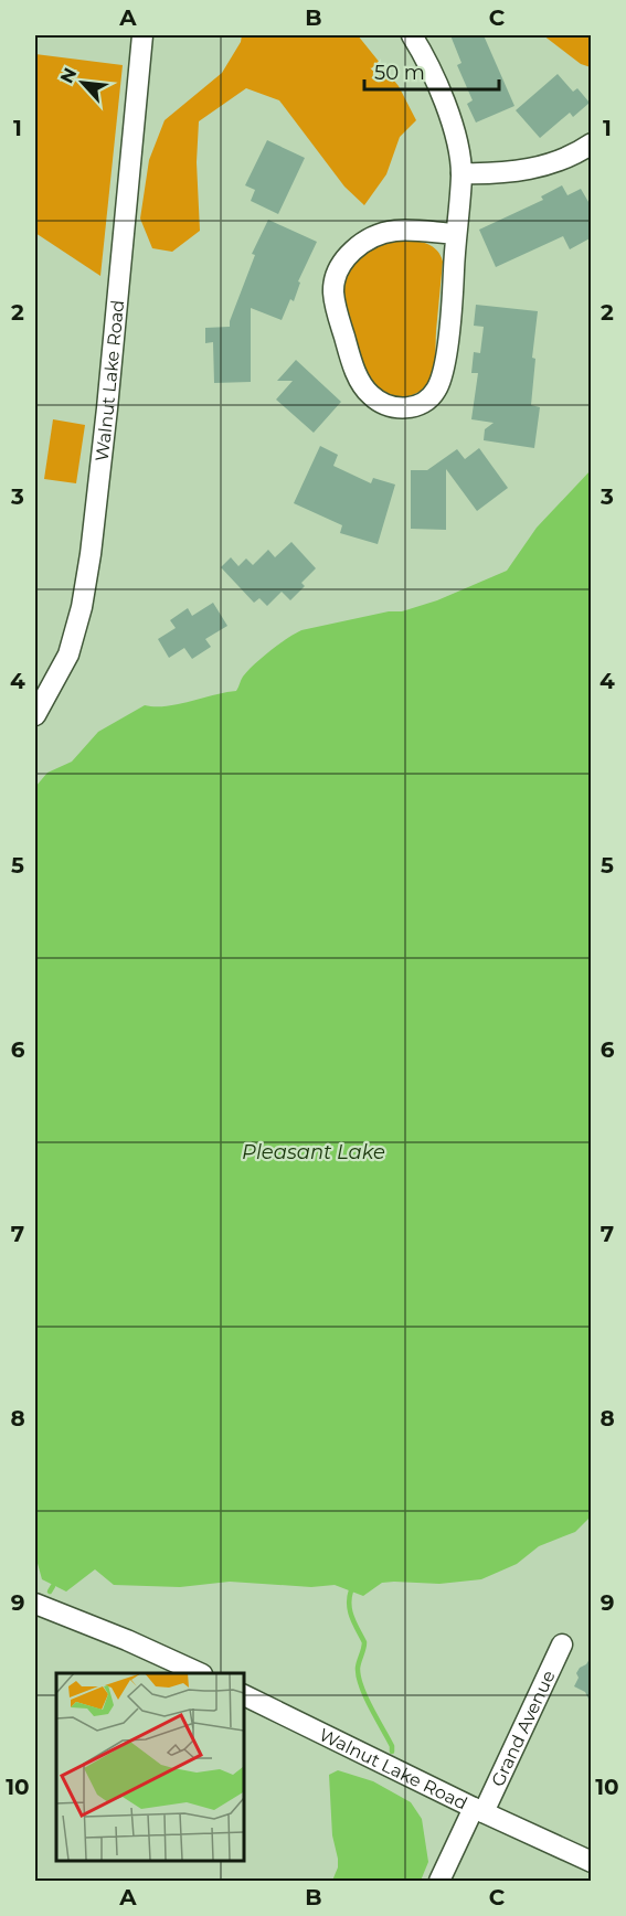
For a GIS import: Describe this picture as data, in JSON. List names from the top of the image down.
{
  "streets": {
    "street": ["Walnut Lake Road", "Grand Avenue"]
  },
  "crossings": [
    ["Walnut Lake Road", "Grand Avenue"]
  ],
  "water": ["Pleasant Lake"],
  "scale_bar": "50 m",
  "north": "top left",
  "grid": {
    "columns": ["A", "B", "C"],
    "rows": [
      "1",
      "2",
      "3",
      "4",
      "5",
      "6",
      "7",
      "8",
      "9",
      "10"
    ]
  }
}
